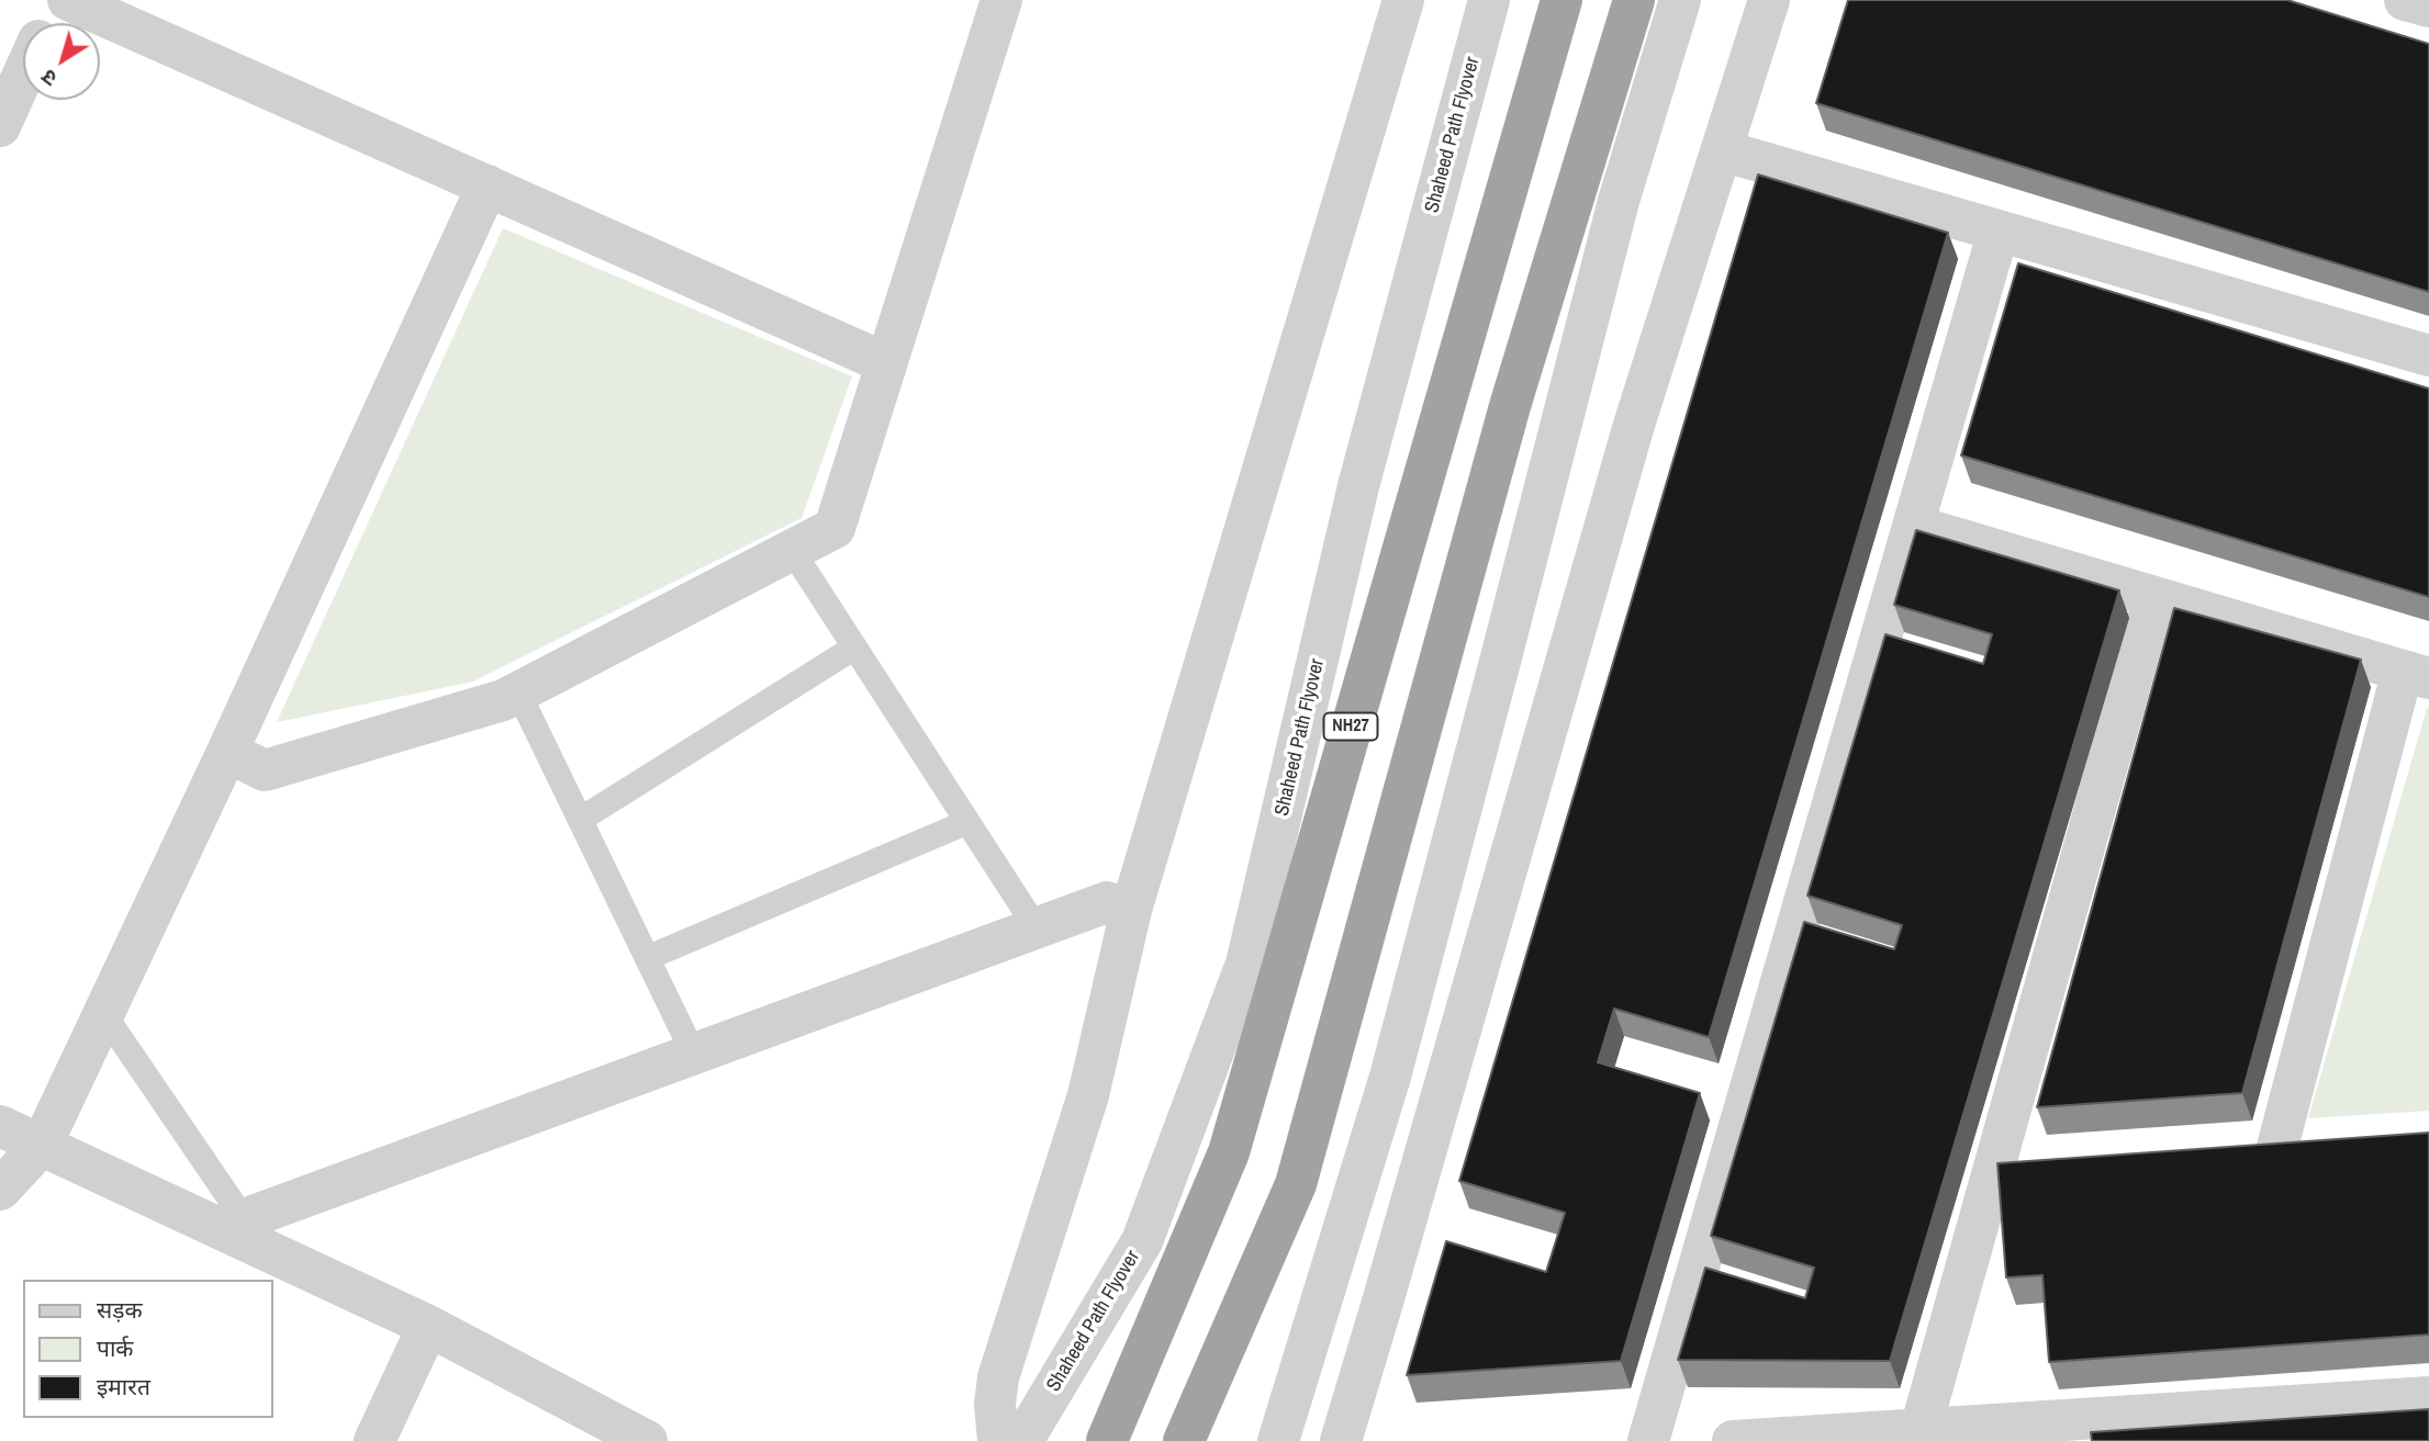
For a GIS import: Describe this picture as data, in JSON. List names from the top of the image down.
{
  "streets": {
    "highway": ["NH27"],
    "street": ["Shaheed Path Flyover"]
  },
  "legend": ["सड़क", "पार्क", "इमारत"],
  "north": "bottom left"
}
